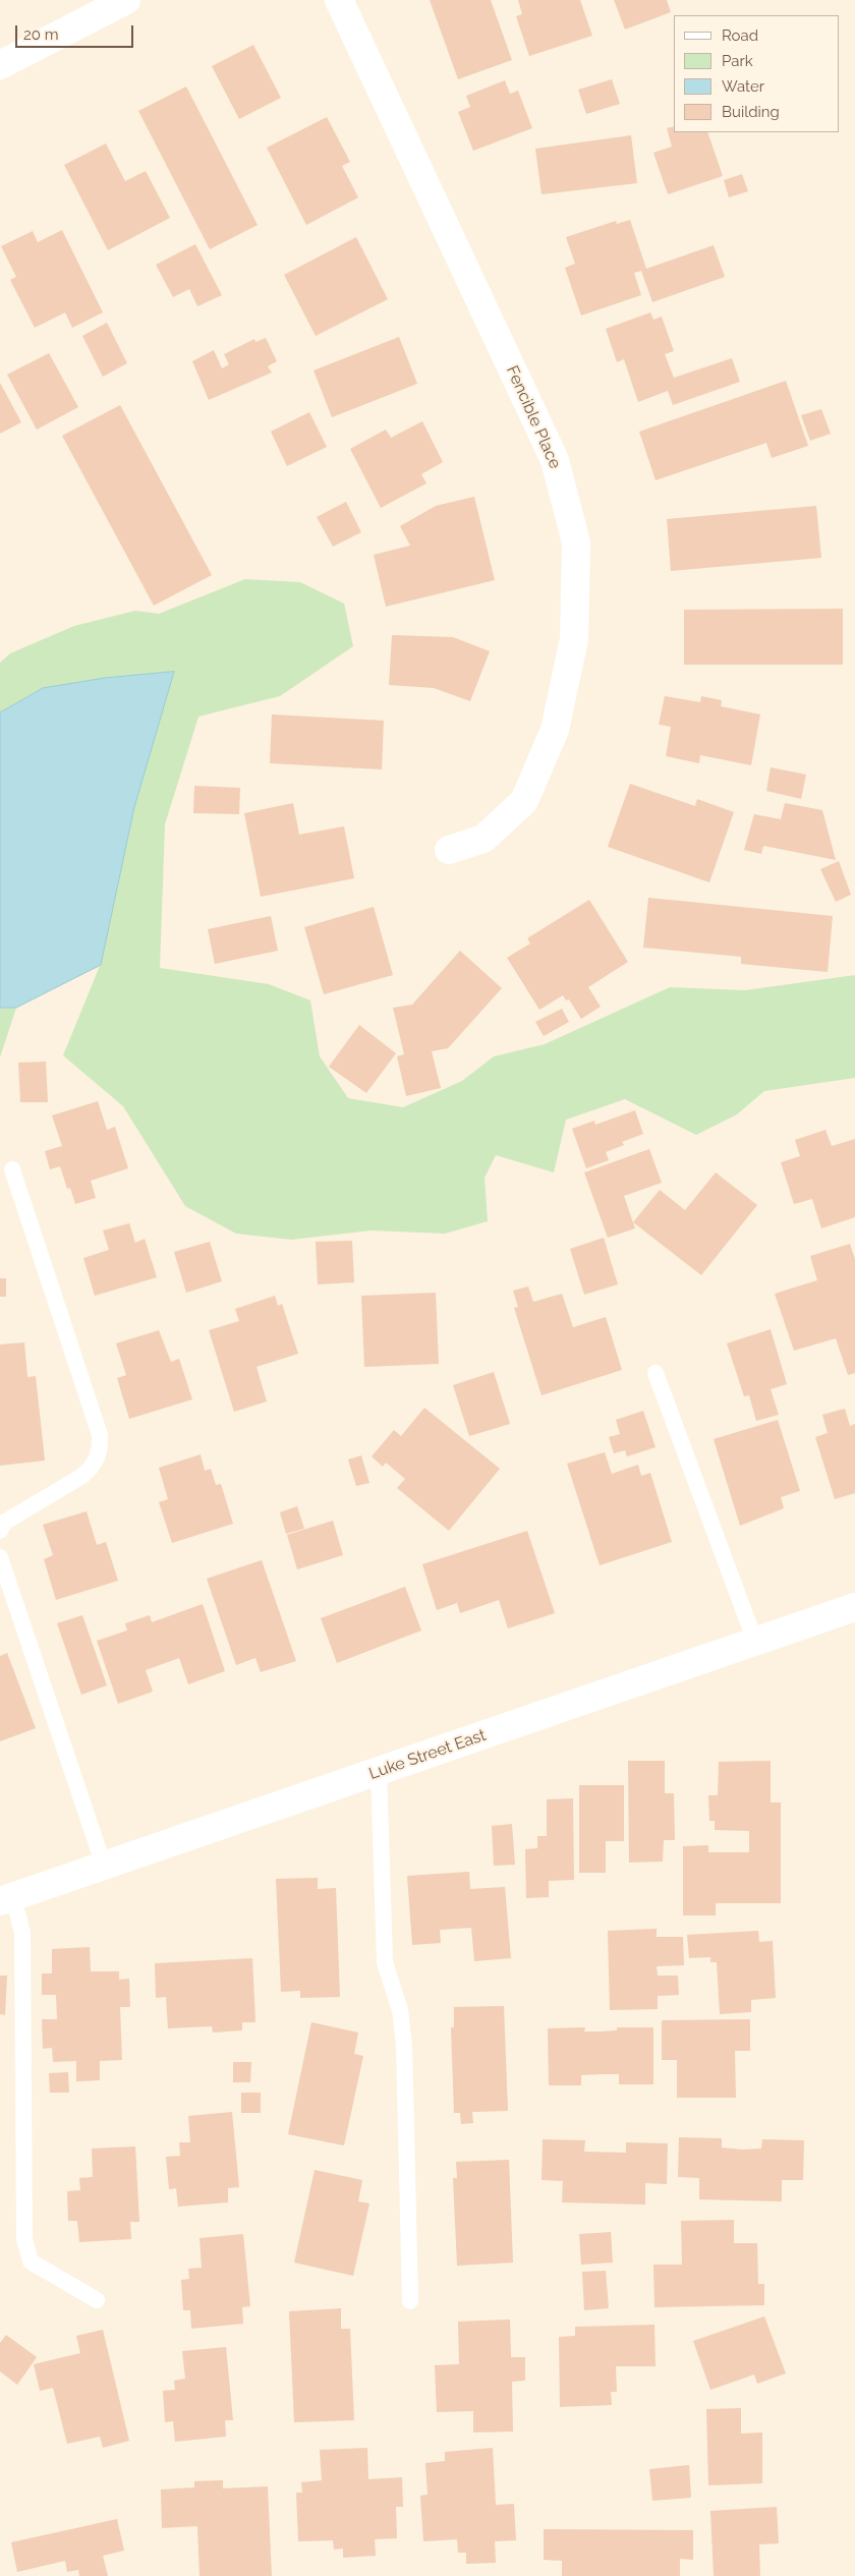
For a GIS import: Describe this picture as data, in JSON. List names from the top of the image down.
{
  "streets": {
    "street": ["Fencible Place", "Luke Street East"]
  },
  "legend": [
    "Road",
    "Park",
    "Water",
    "Building"
  ],
  "scale_bar": "20 m"
}
